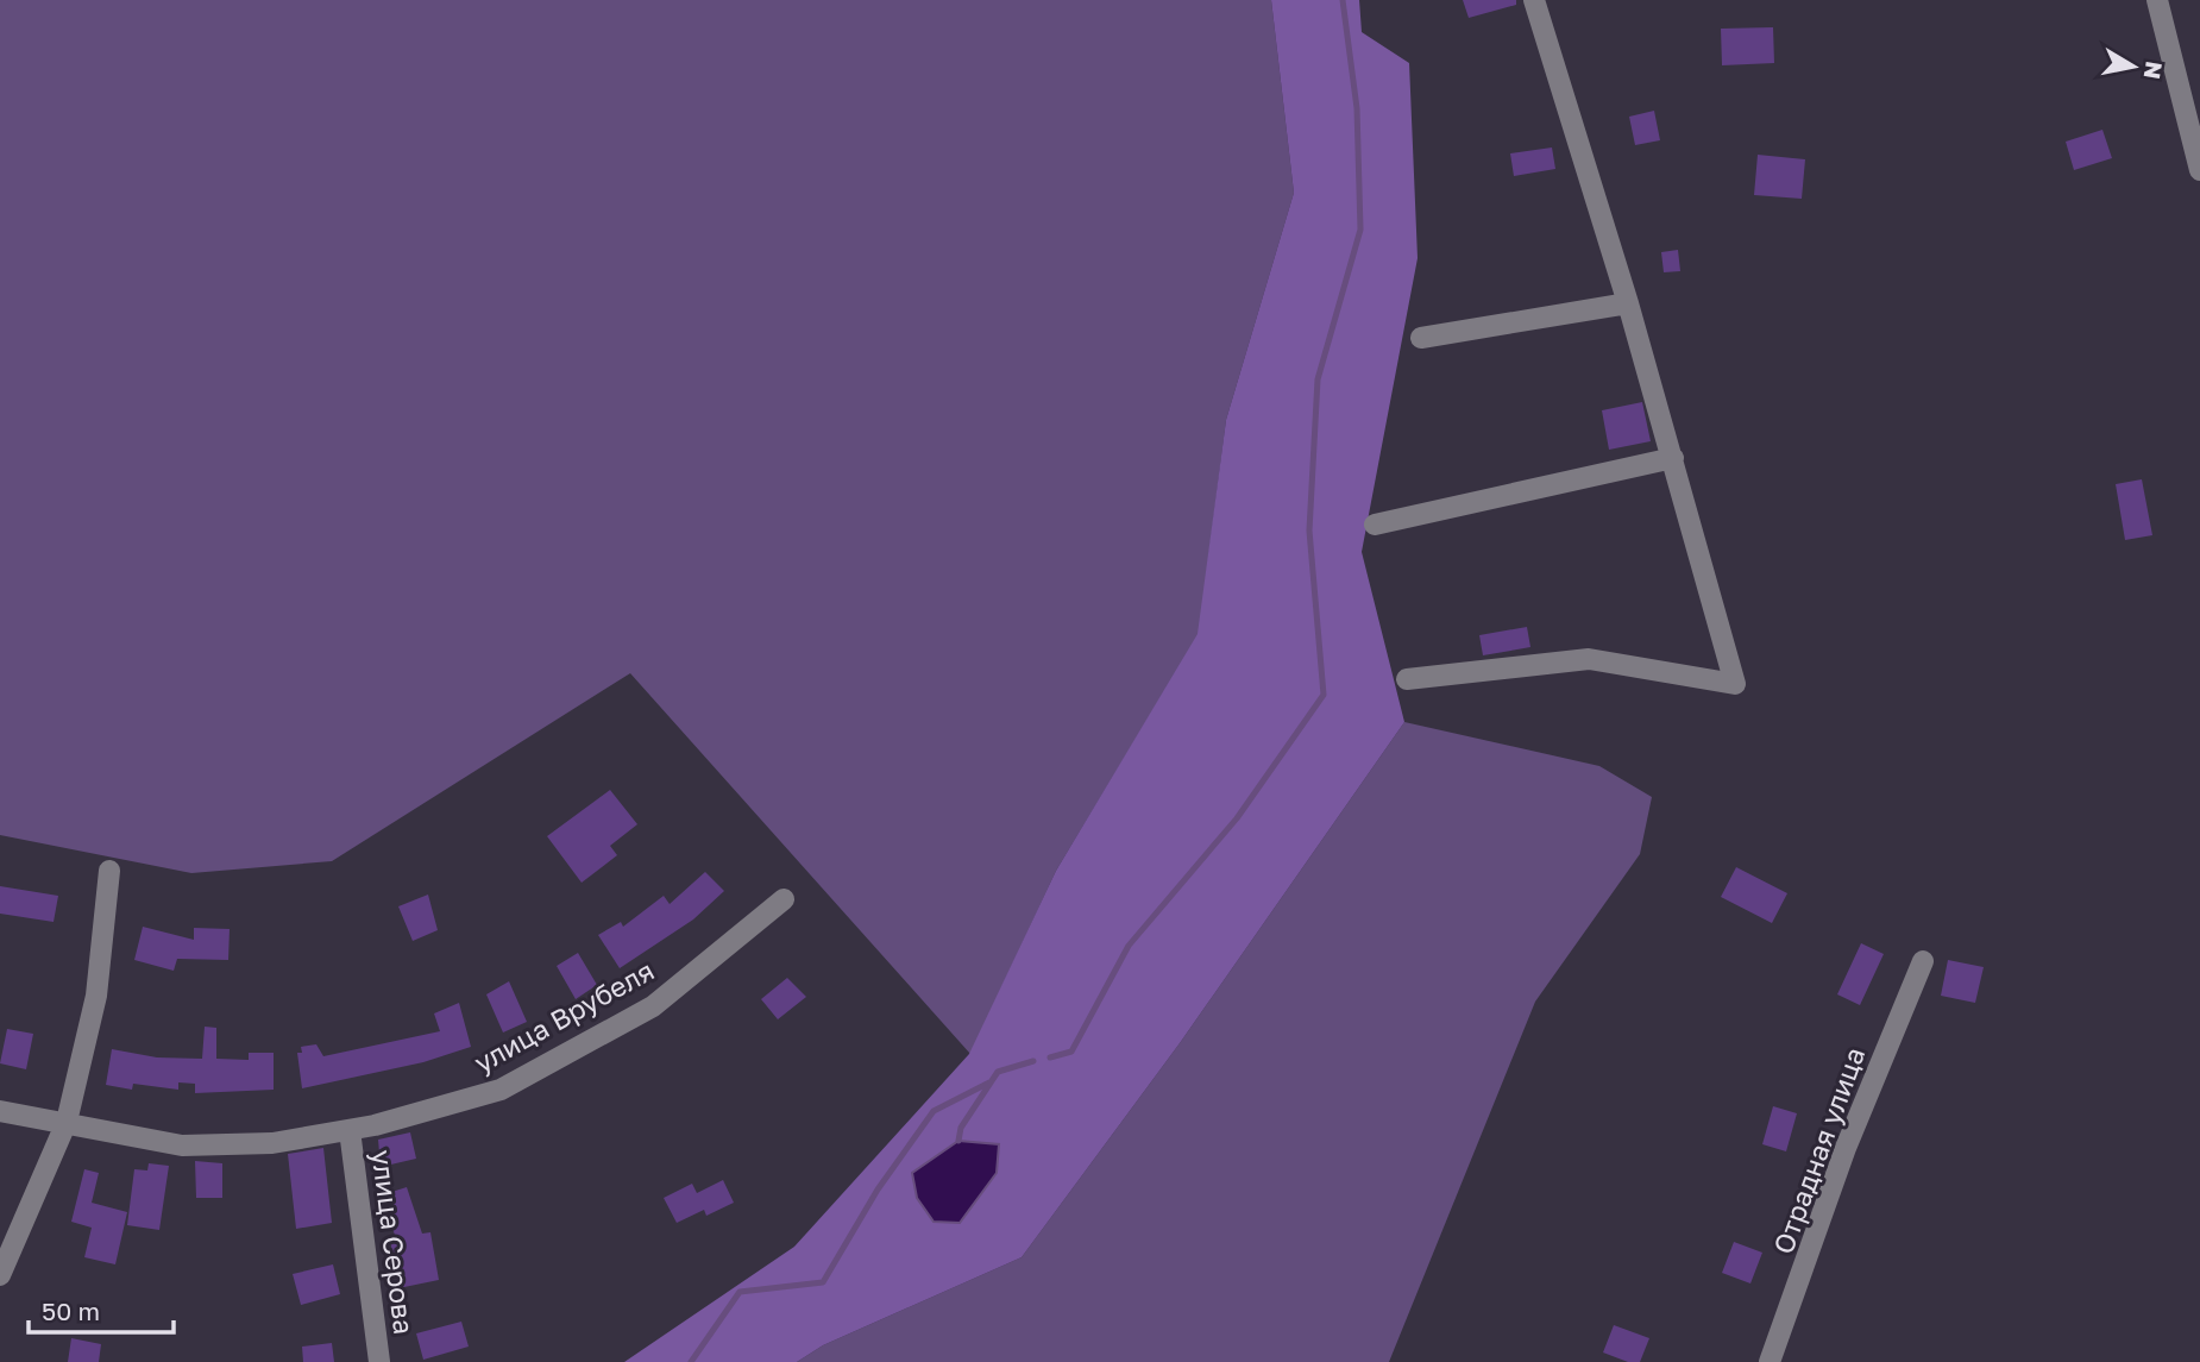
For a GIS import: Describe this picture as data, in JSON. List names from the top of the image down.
{
  "streets": {
    "street": ["улица Врубеля", "Отрадная улица", "улица Серова"]
  },
  "crossings": [
    ["улица Врубеля", "улица Серова"]
  ],
  "scale_bar": "50 m",
  "north": "right"
}
